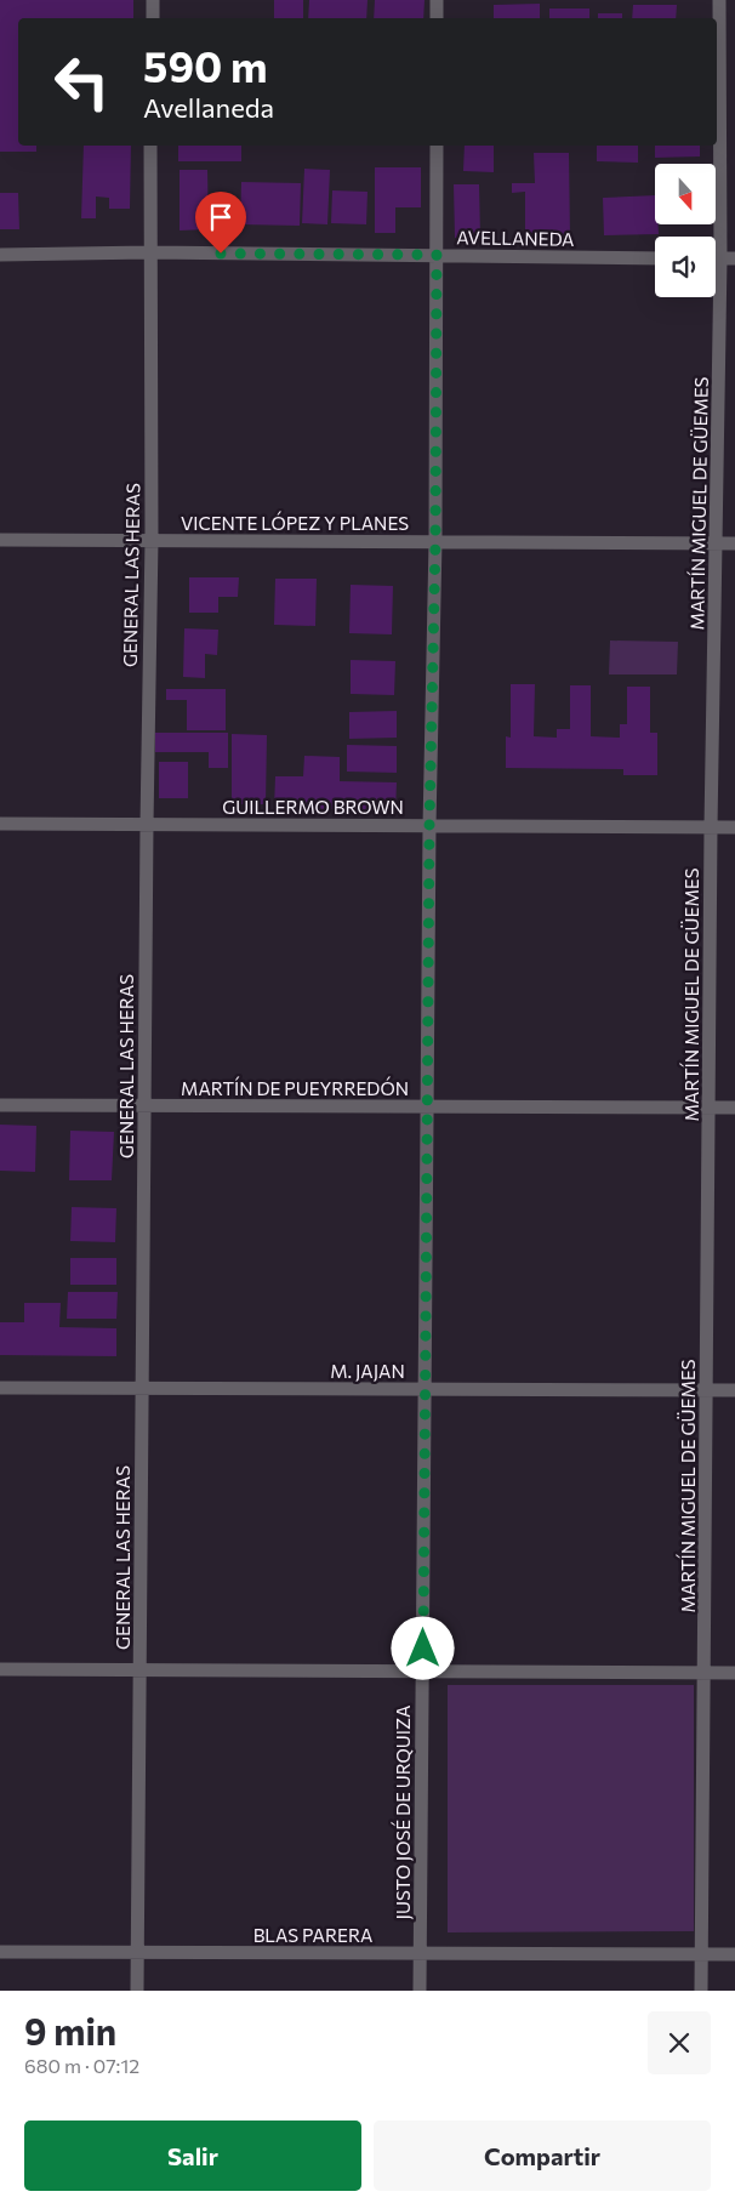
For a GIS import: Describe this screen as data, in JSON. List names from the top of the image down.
{
  "streets": {
    "street": [
      "AVELLANEDA",
      "MARTÍN MIGUEL DE GÜEMES",
      "VICENTE LÓPEZ Y PLANES",
      "GENERAL LAS HERAS",
      "GUILLERMO BROWN",
      "MARTÍN DE PUEYRREDÓN",
      "M. JAJAN",
      "JUSTO JOSÉ DE URQUIZA",
      "BLAS PARERA"
    ]
  },
  "crossings": [
    ["AVELLANEDA", "GENERAL LAS HERAS"],
    ["AVELLANEDA", "JUSTO JOSÉ DE URQUIZA"],
    ["MARTÍN MIGUEL DE GÜEMES", "VICENTE LÓPEZ Y PLANES"],
    ["MARTÍN MIGUEL DE GÜEMES", "GUILLERMO BROWN"],
    ["MARTÍN MIGUEL DE GÜEMES", "MARTÍN DE PUEYRREDÓN"],
    ["MARTÍN MIGUEL DE GÜEMES", "M. JAJAN"],
    ["MARTÍN MIGUEL DE GÜEMES", "BLAS PARERA"],
    ["VICENTE LÓPEZ Y PLANES", "GENERAL LAS HERAS"],
    ["VICENTE LÓPEZ Y PLANES", "JUSTO JOSÉ DE URQUIZA"],
    ["GENERAL LAS HERAS", "GUILLERMO BROWN"],
    ["GENERAL LAS HERAS", "MARTÍN DE PUEYRREDÓN"],
    ["GENERAL LAS HERAS", "M. JAJAN"],
    ["GENERAL LAS HERAS", "BLAS PARERA"],
    ["GUILLERMO BROWN", "JUSTO JOSÉ DE URQUIZA"],
    ["MARTÍN DE PUEYRREDÓN", "JUSTO JOSÉ DE URQUIZA"],
    ["M. JAJAN", "JUSTO JOSÉ DE URQUIZA"],
    ["JUSTO JOSÉ DE URQUIZA", "BLAS PARERA"]
  ],
  "north": "bottom",
  "page": {
    "turn": ["590 m", "Avellaneda"],
    "heading": ["9 min", "680 m · 07:12"],
    "buttons": ["Salir", "Compartir"]
  }
}
